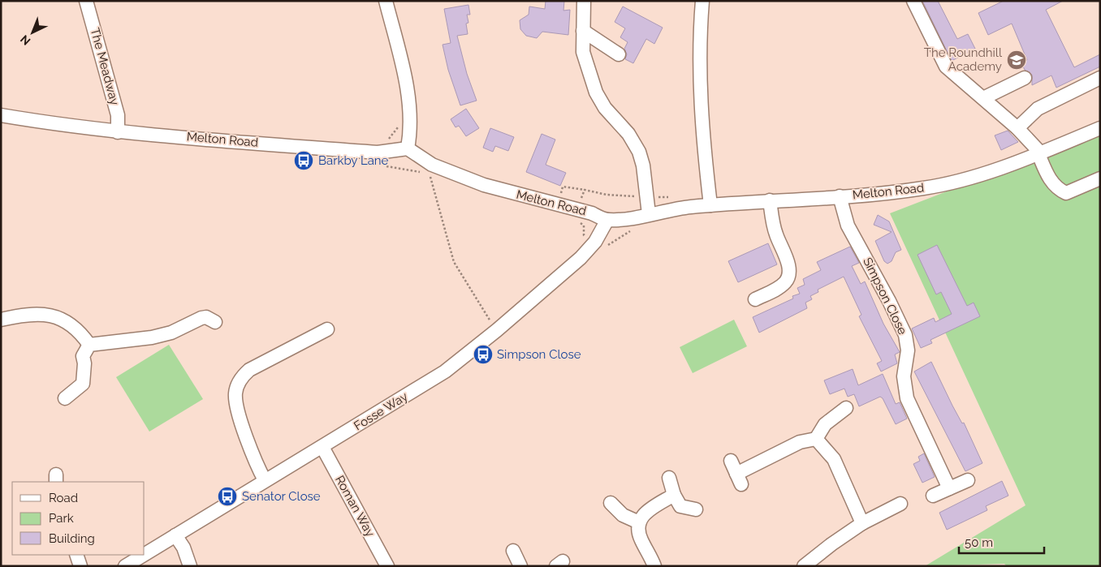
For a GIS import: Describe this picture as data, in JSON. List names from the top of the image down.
{
  "streets": {
    "street": [
      "The Meadway",
      "Melton Road",
      "Simpson Close",
      "Fosse Way",
      "Roman Way"
    ]
  },
  "crossings": [
    ["The Meadway", "Melton Road"],
    ["Melton Road", "Simpson Close"],
    ["Melton Road", "Fosse Way"],
    ["Fosse Way", "Roman Way"]
  ],
  "places": {
    "school or university": ["The Roundhill Academy"],
    "bus stop": ["Barkby Lane", "Simpson Close", "Senator Close"]
  },
  "legend": ["Road", "Park", "Building"],
  "scale_bar": "50 m",
  "north": "bottom left"
}
